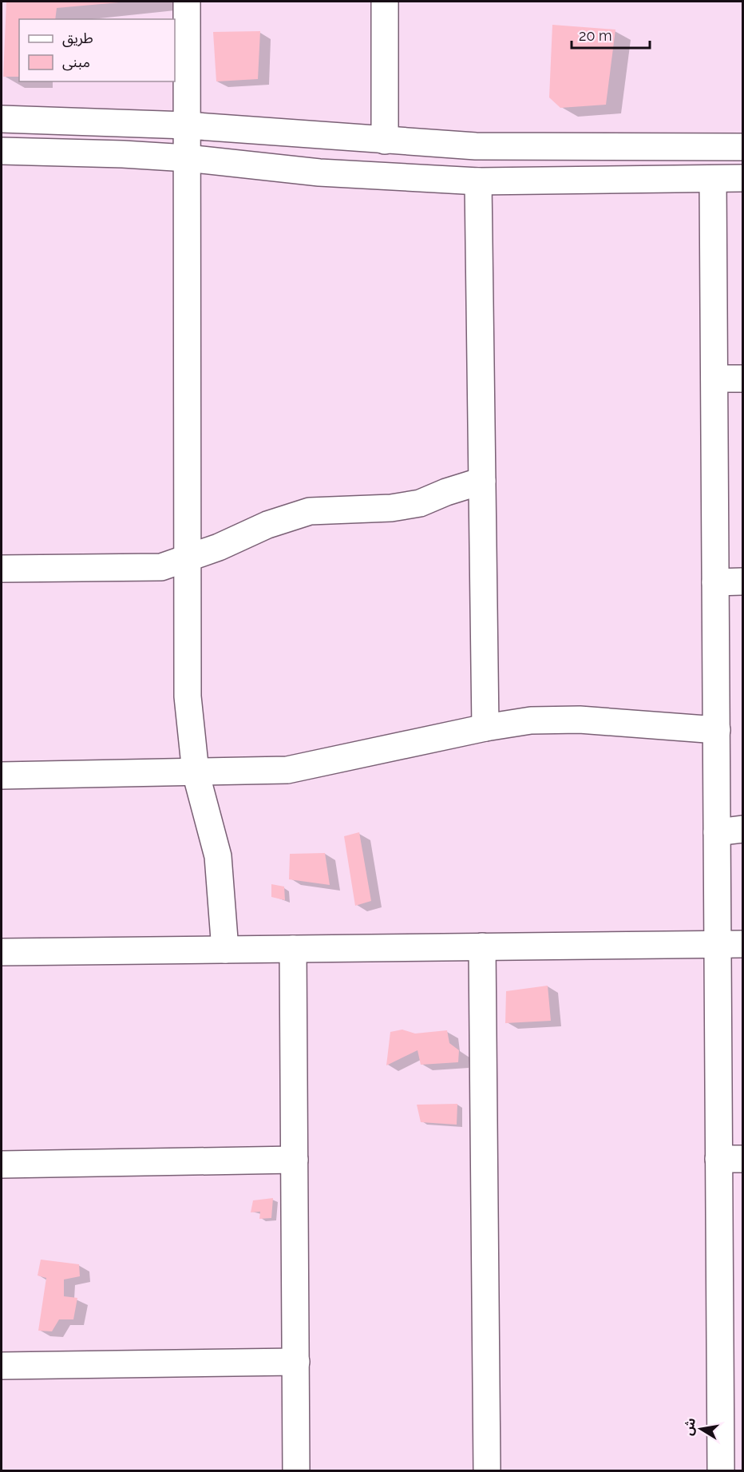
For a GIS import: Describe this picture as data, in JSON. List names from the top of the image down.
{
  "legend": ["طريق", "مبنى"],
  "scale_bar": "20 m",
  "north": "left"
}
